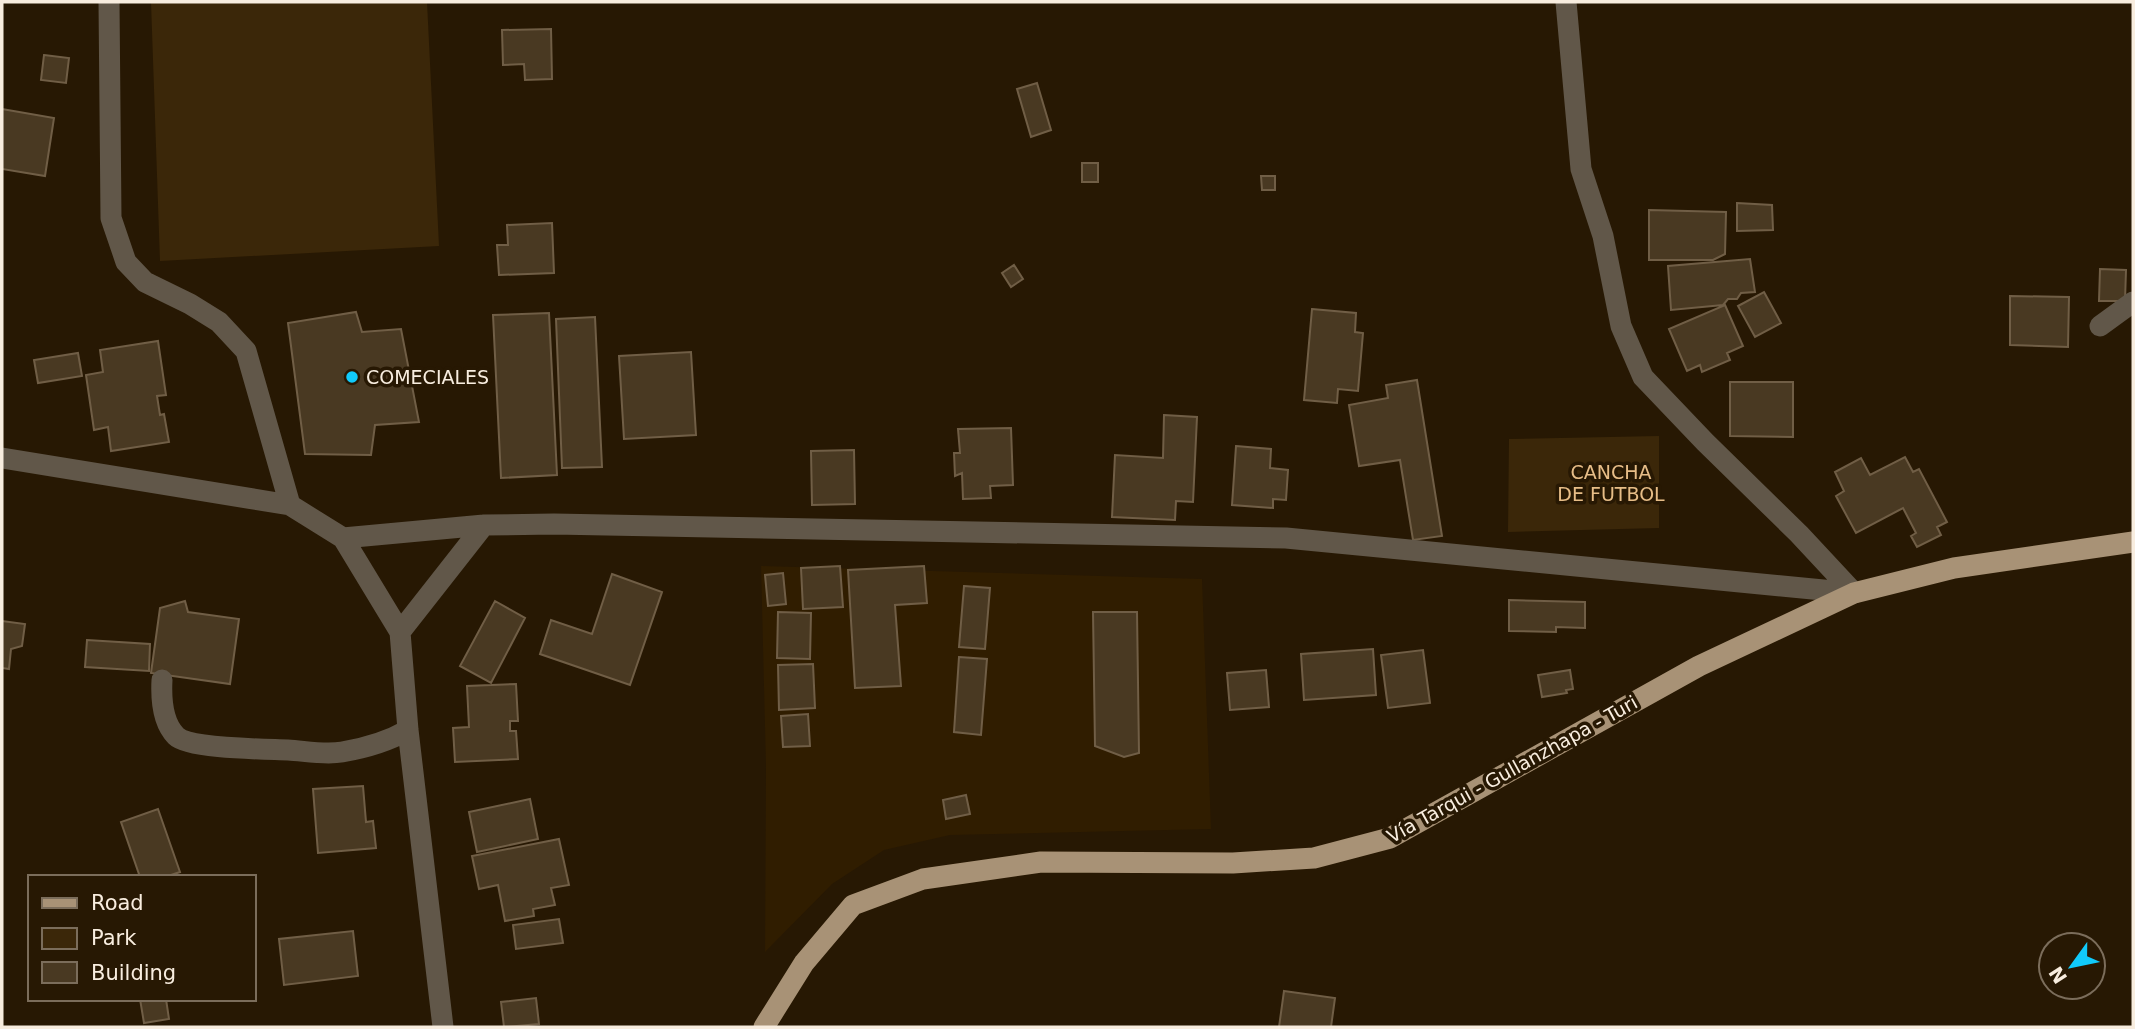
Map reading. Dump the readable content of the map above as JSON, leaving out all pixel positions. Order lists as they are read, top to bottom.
{
  "streets": {
    "main road": ["Vía Tarqui - Gullanzhapa - Turi"]
  },
  "parks": ["CANCHA DE FUTBOL"],
  "places": ["COMECIALES"],
  "legend": ["Road", "Park", "Building"],
  "north": "bottom left"
}
